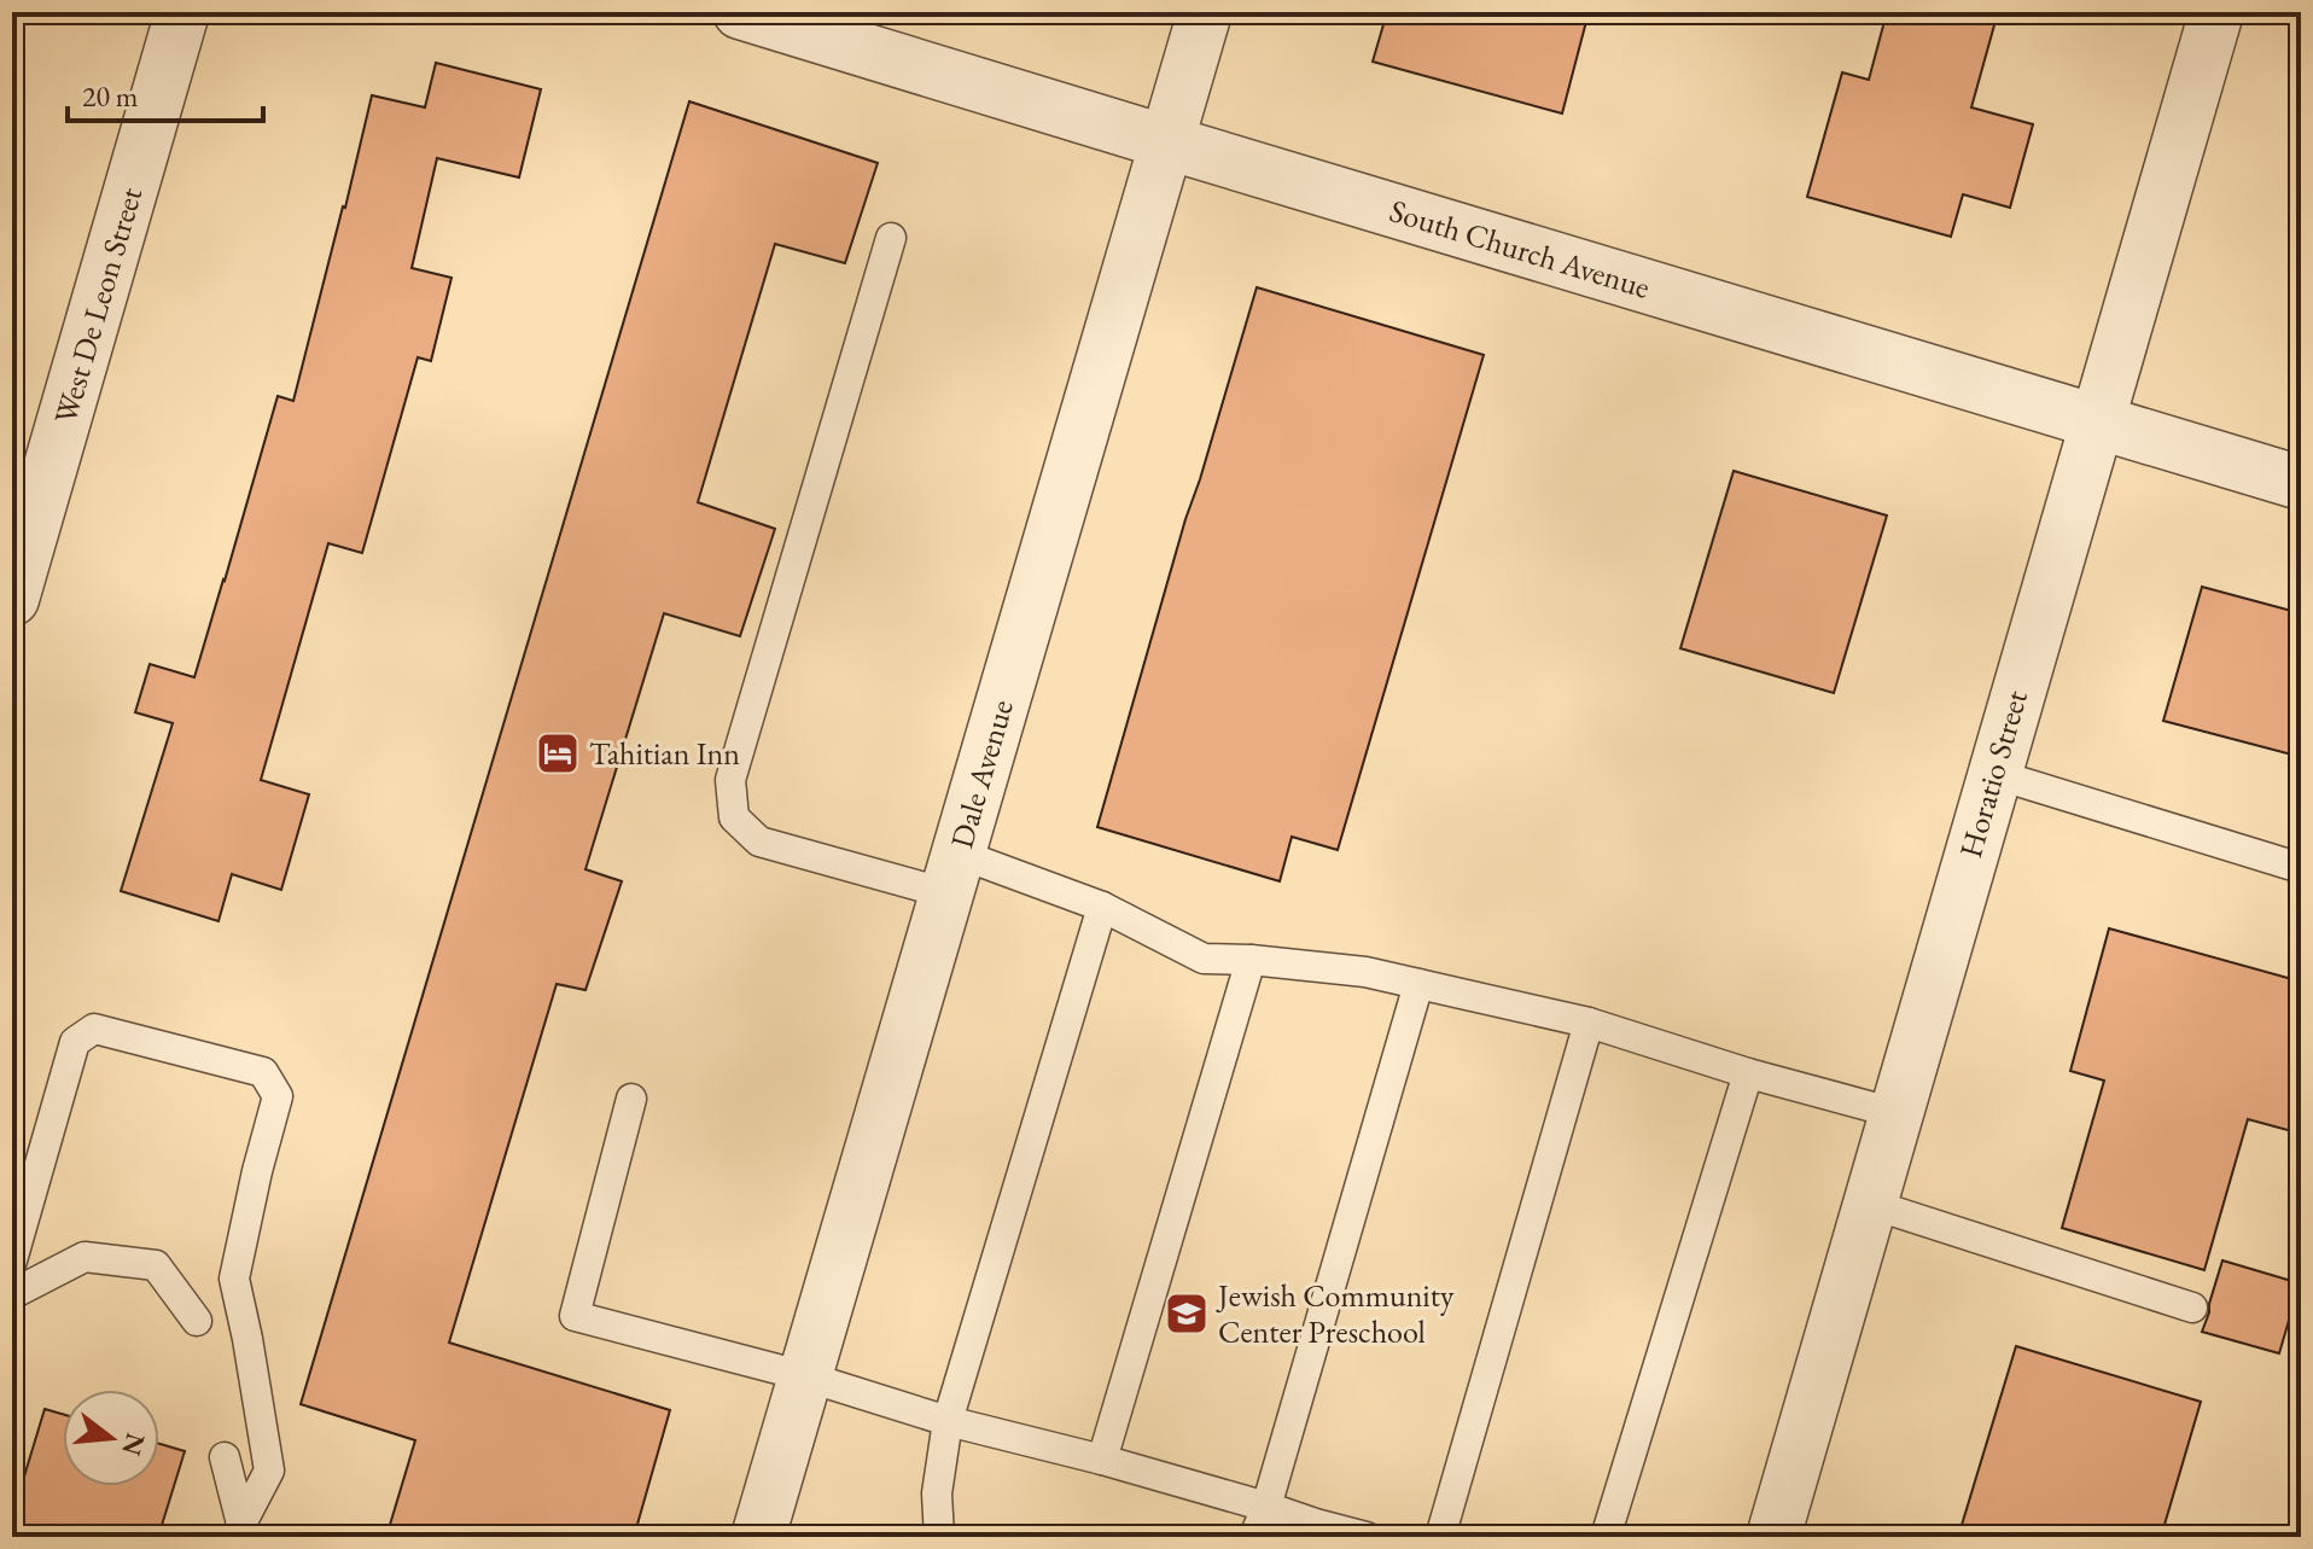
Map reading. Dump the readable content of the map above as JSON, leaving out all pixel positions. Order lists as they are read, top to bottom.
{
  "streets": {
    "street": [
      "South Church Avenue",
      "West De Leon Street",
      "Dale Avenue",
      "Horatio Street"
    ]
  },
  "crossings": [
    ["South Church Avenue", "Dale Avenue"],
    ["South Church Avenue", "Horatio Street"]
  ],
  "places": {
    "hotel": ["Tahitian Inn"],
    "school or university": ["Jewish Community Center Preschool"]
  },
  "scale_bar": "20 m",
  "north": "right"
}
